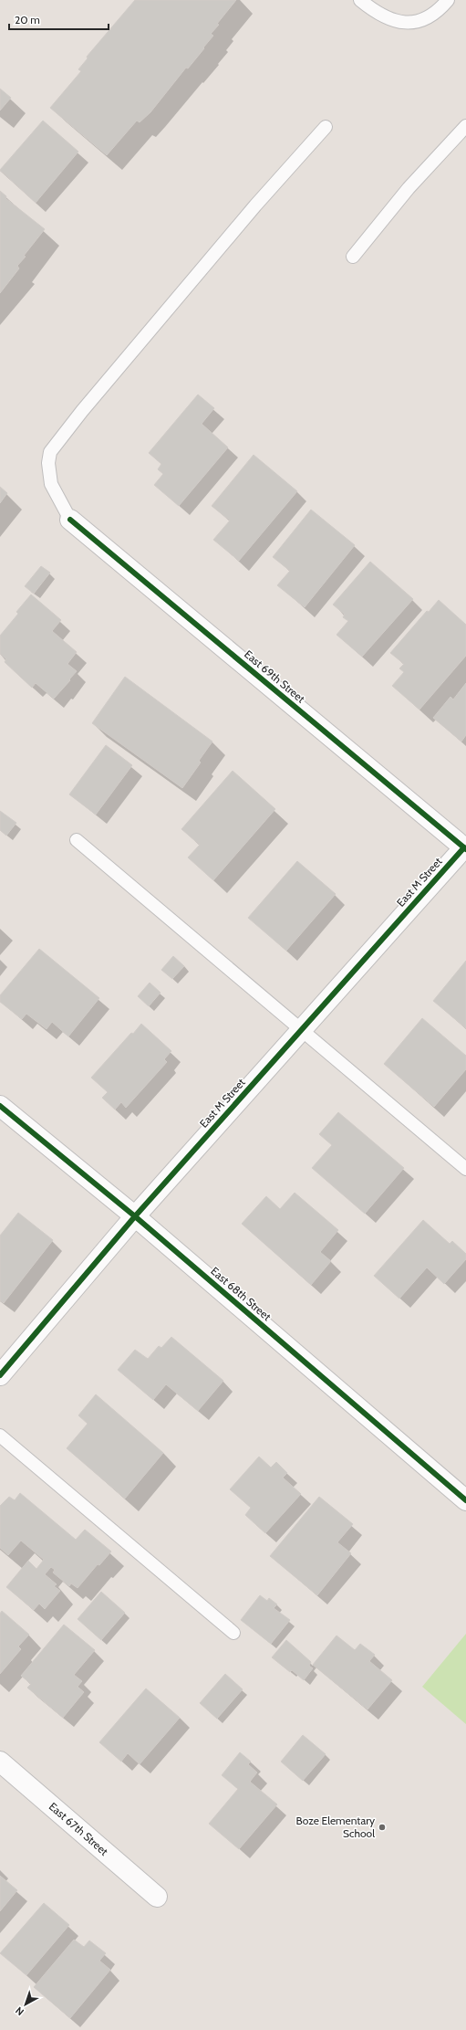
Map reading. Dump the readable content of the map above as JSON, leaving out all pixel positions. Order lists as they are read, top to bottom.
{
  "streets": {
    "street": [
      "East 69th Street",
      "East M Street",
      "East 68th Street",
      "East 67th Street"
    ]
  },
  "crossings": [
    ["East 69th Street", "East M Street"],
    ["East M Street", "East 68th Street"]
  ],
  "places": ["Boze Elementary School"],
  "scale_bar": "20 m",
  "north": "bottom left"
}
